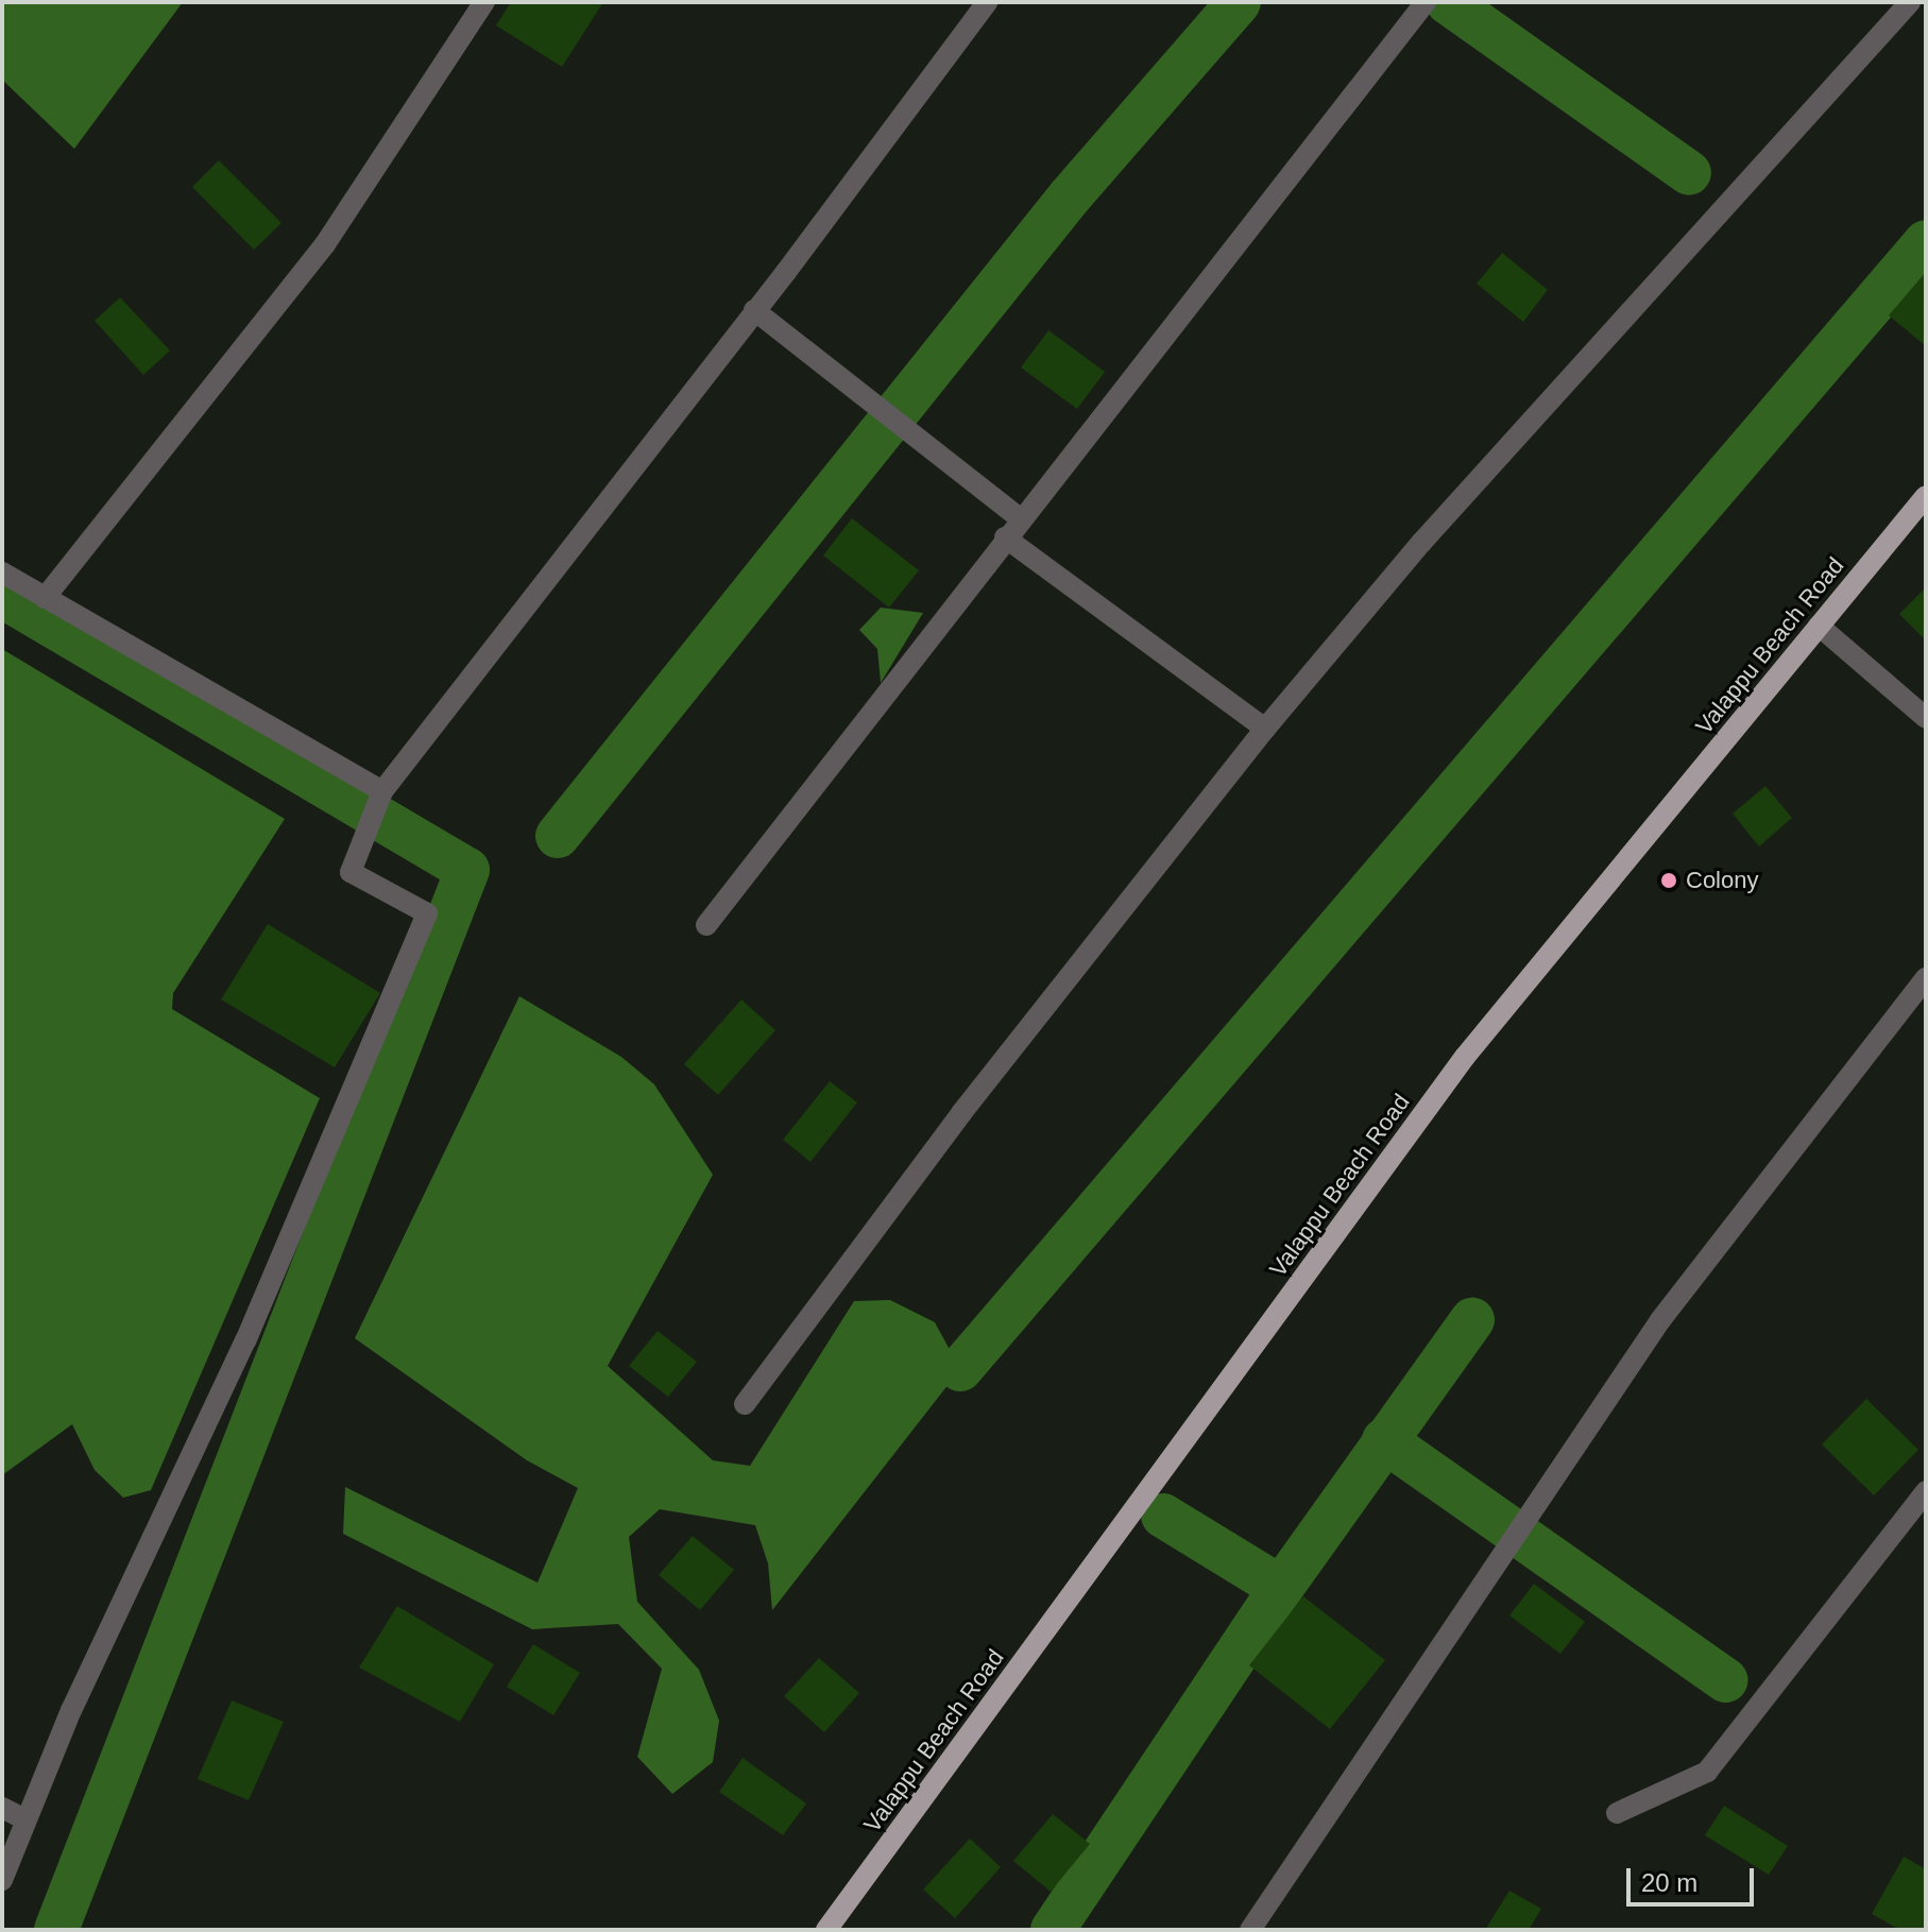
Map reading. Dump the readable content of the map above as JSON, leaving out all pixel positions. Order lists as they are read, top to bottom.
{
  "streets": {
    "main road": ["Valappu Beach Road"]
  },
  "places": ["Colony"],
  "scale_bar": "20 m"
}
